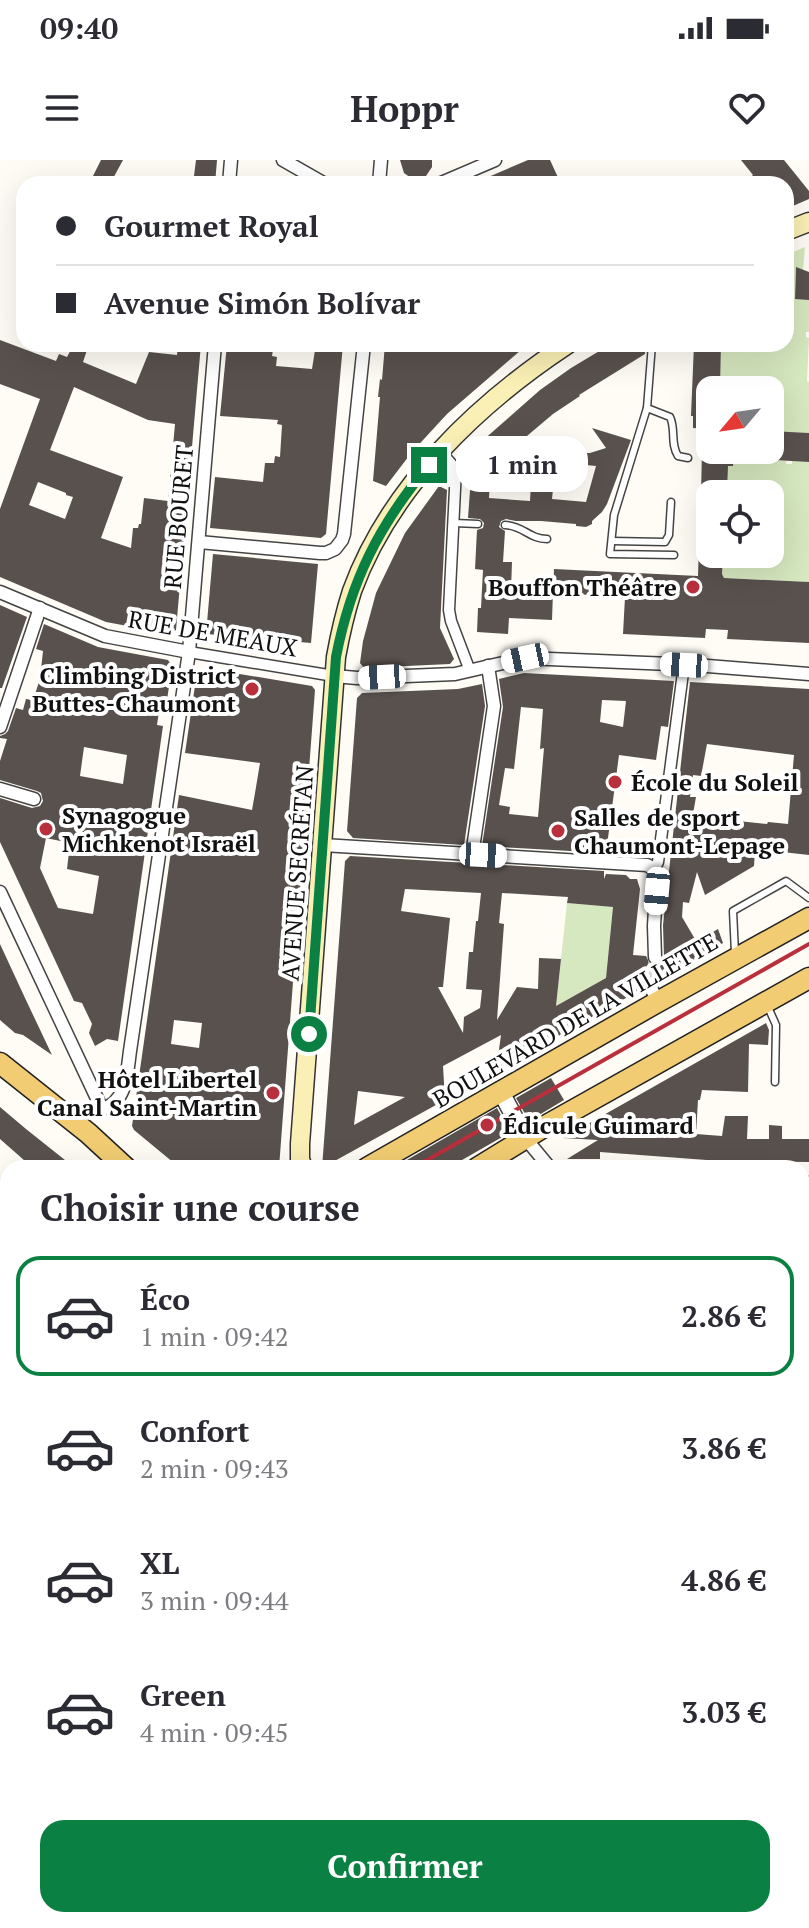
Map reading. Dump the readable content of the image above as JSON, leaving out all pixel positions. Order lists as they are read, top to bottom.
{
  "streets": {
    "main road": ["AVENUE SECRÉTAN", "BOULEVARD DE LA VILLETTE"],
    "street": ["RUE BOURET", "RUE DE MEAUX"]
  },
  "crossings": [
    ["RUE BOURET", "RUE DE MEAUX"],
    ["RUE DE MEAUX", "AVENUE SECRÉTAN"]
  ],
  "places": [
    "Bouffon Théâtre",
    "Climbing District Buttes-Chaumont",
    "École du Soleil",
    "Synagogue Michkenot Israël",
    "Salles de sport Chaumont-Lepage",
    "Hôtel Libertel Canal Saint-Martin",
    "Édicule Guimard"
  ],
  "north": "bottom left",
  "page": {
    "status": "09:40",
    "header": "Hoppr",
    "banner": ["Gourmet Royal", "Avenue Simón Bolívar"],
    "bubble": "1 min",
    "heading": "Choisir une course",
    "list": [
      {
        "name": "Éco",
        "note": "1 min · 09:42",
        "value": "2.86 €"
      },
      {
        "name": "Confort",
        "note": "2 min · 09:43",
        "value": "3.86 €"
      },
      {
        "name": "XL",
        "note": "3 min · 09:44",
        "value": "4.86 €"
      },
      {
        "name": "Green",
        "note": "4 min · 09:45",
        "value": "3.03 €"
      }
    ],
    "buttons": "Confirmer"
  }
}
